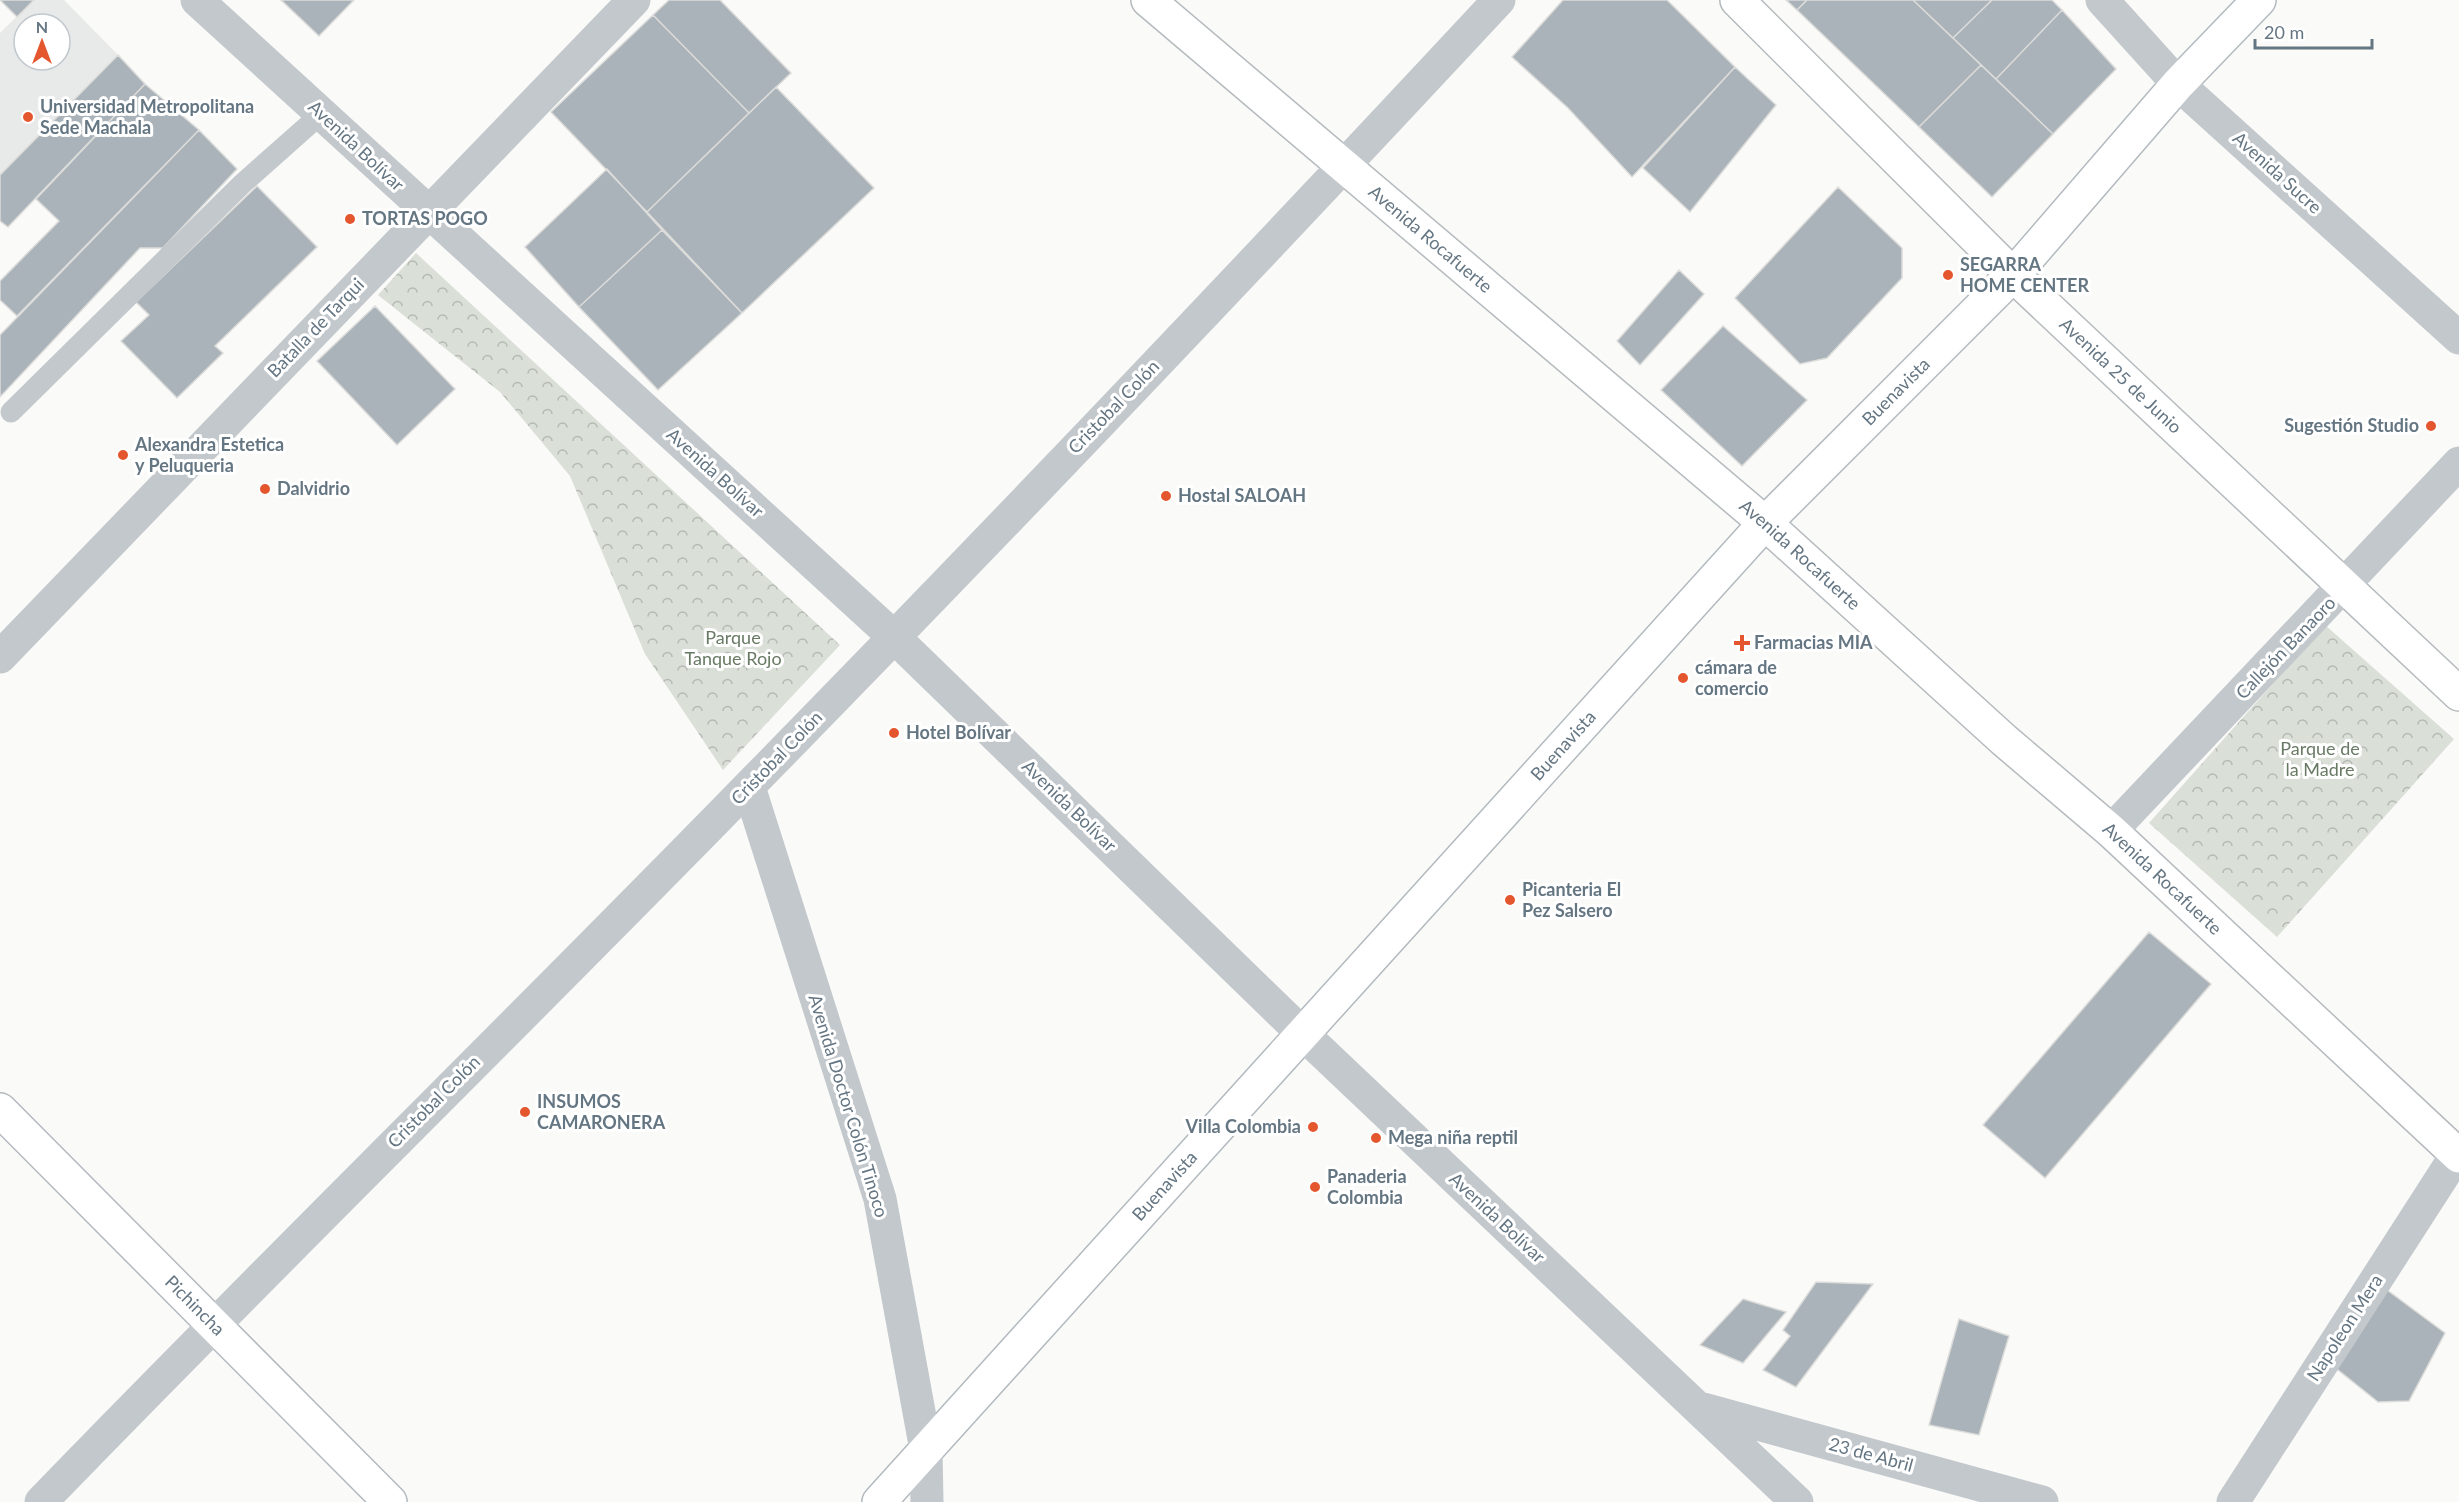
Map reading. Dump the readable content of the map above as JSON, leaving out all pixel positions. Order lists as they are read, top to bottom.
{
  "streets": {
    "main road": [
      "Avenida Rocafuerte",
      "Avenida 25 de Junio",
      "Buenavista",
      "Pichincha"
    ],
    "street": [
      "Avenida Bolívar",
      "Avenida Sucre",
      "Batalla de Tarqui",
      "Cristobal Colón",
      "Callejón Banaoro",
      "Avenida Doctor Colón Tinoco",
      "Napoleon Mera",
      "23 de Abril"
    ]
  },
  "crossings": [
    ["Avenida Bolívar", "Batalla de Tarqui"],
    ["Avenida Bolívar", "Buenavista"],
    ["Avenida Bolívar", "Cristobal Colón"],
    ["Avenida Bolívar", "23 de Abril"],
    ["Avenida Sucre", "Buenavista"],
    ["Avenida Rocafuerte", "Buenavista"],
    ["Avenida Rocafuerte", "Cristobal Colón"],
    ["Avenida Rocafuerte", "Callejón Banaoro"],
    ["Avenida Rocafuerte", "Napoleon Mera"],
    ["Avenida 25 de Junio", "Buenavista"],
    ["Avenida 25 de Junio", "Callejón Banaoro"],
    ["Buenavista", "Avenida Doctor Colón Tinoco"],
    ["Cristobal Colón", "Avenida Doctor Colón Tinoco"],
    ["Cristobal Colón", "Pichincha"]
  ],
  "parks": ["Parque Tanque Rojo", "Parque de la Madre"],
  "places": {
    "other": [
      "Universidad Metropolitana Sede Machala",
      "TORTAS POGO",
      "SEGARRA HOME CENTER",
      "Sugestión Studio",
      "Alexandra Estetica y Peluqueria",
      "Dalvidrio",
      "Hostal SALOAH",
      "cámara de comercio",
      "Hotel Bolívar",
      "Picanteria El Pez Salsero",
      "INSUMOS CAMARONERA",
      "Villa Colombia",
      "Mega niña reptil",
      "Panaderia Colombia"
    ],
    "health": ["Farmacias MIA"]
  },
  "scale_bar": "20 m",
  "north": "top"
}
